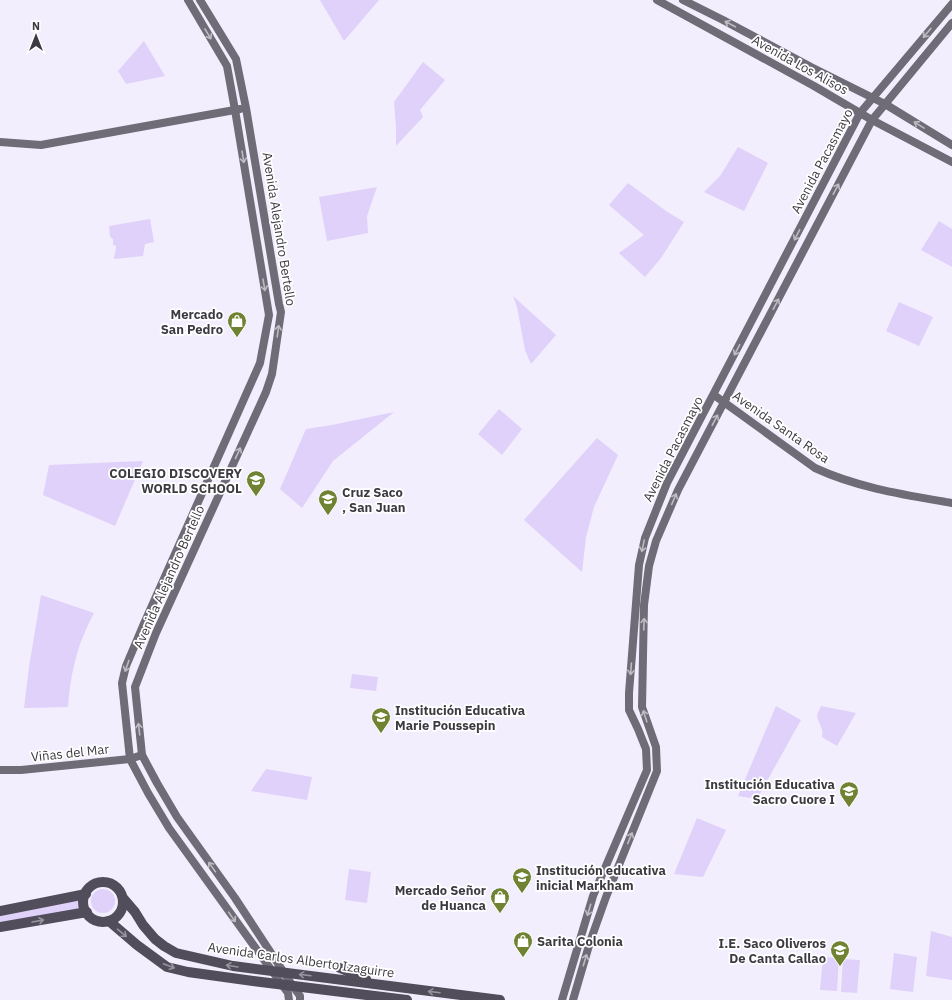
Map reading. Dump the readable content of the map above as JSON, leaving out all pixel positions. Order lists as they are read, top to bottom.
{
  "streets": {
    "main road": [
      "Avenida Los Alisos",
      "Avenida Pacasmayo",
      "Avenida Alejandro Bertello",
      "Avenida Santa Rosa",
      "Viñas del Mar",
      "Avenida Carlos Alberto Izaguirre"
    ]
  },
  "crossings": [
    ["Avenida Los Alisos", "Avenida Pacasmayo"],
    ["Avenida Pacasmayo", "Avenida Santa Rosa"],
    ["Avenida Alejandro Bertello", "Viñas del Mar"],
    ["Avenida Alejandro Bertello", "Avenida Carlos Alberto Izaguirre"]
  ],
  "places": {
    "shop": ["Mercado San Pedro", "Mercado Señor de Huanca", "Sarita Colonia"],
    "school or university": [
      "COLEGIO DISCOVERY WORLD SCHOOL",
      "Cruz Saco , San Juan",
      "Institución Educativa Marie Poussepin",
      "Institución Educativa Sacro Cuore I",
      "Institución educativa inicial Markham",
      "I.E. Saco Oliveros De Canta Callao"
    ]
  },
  "north": "top"
}
